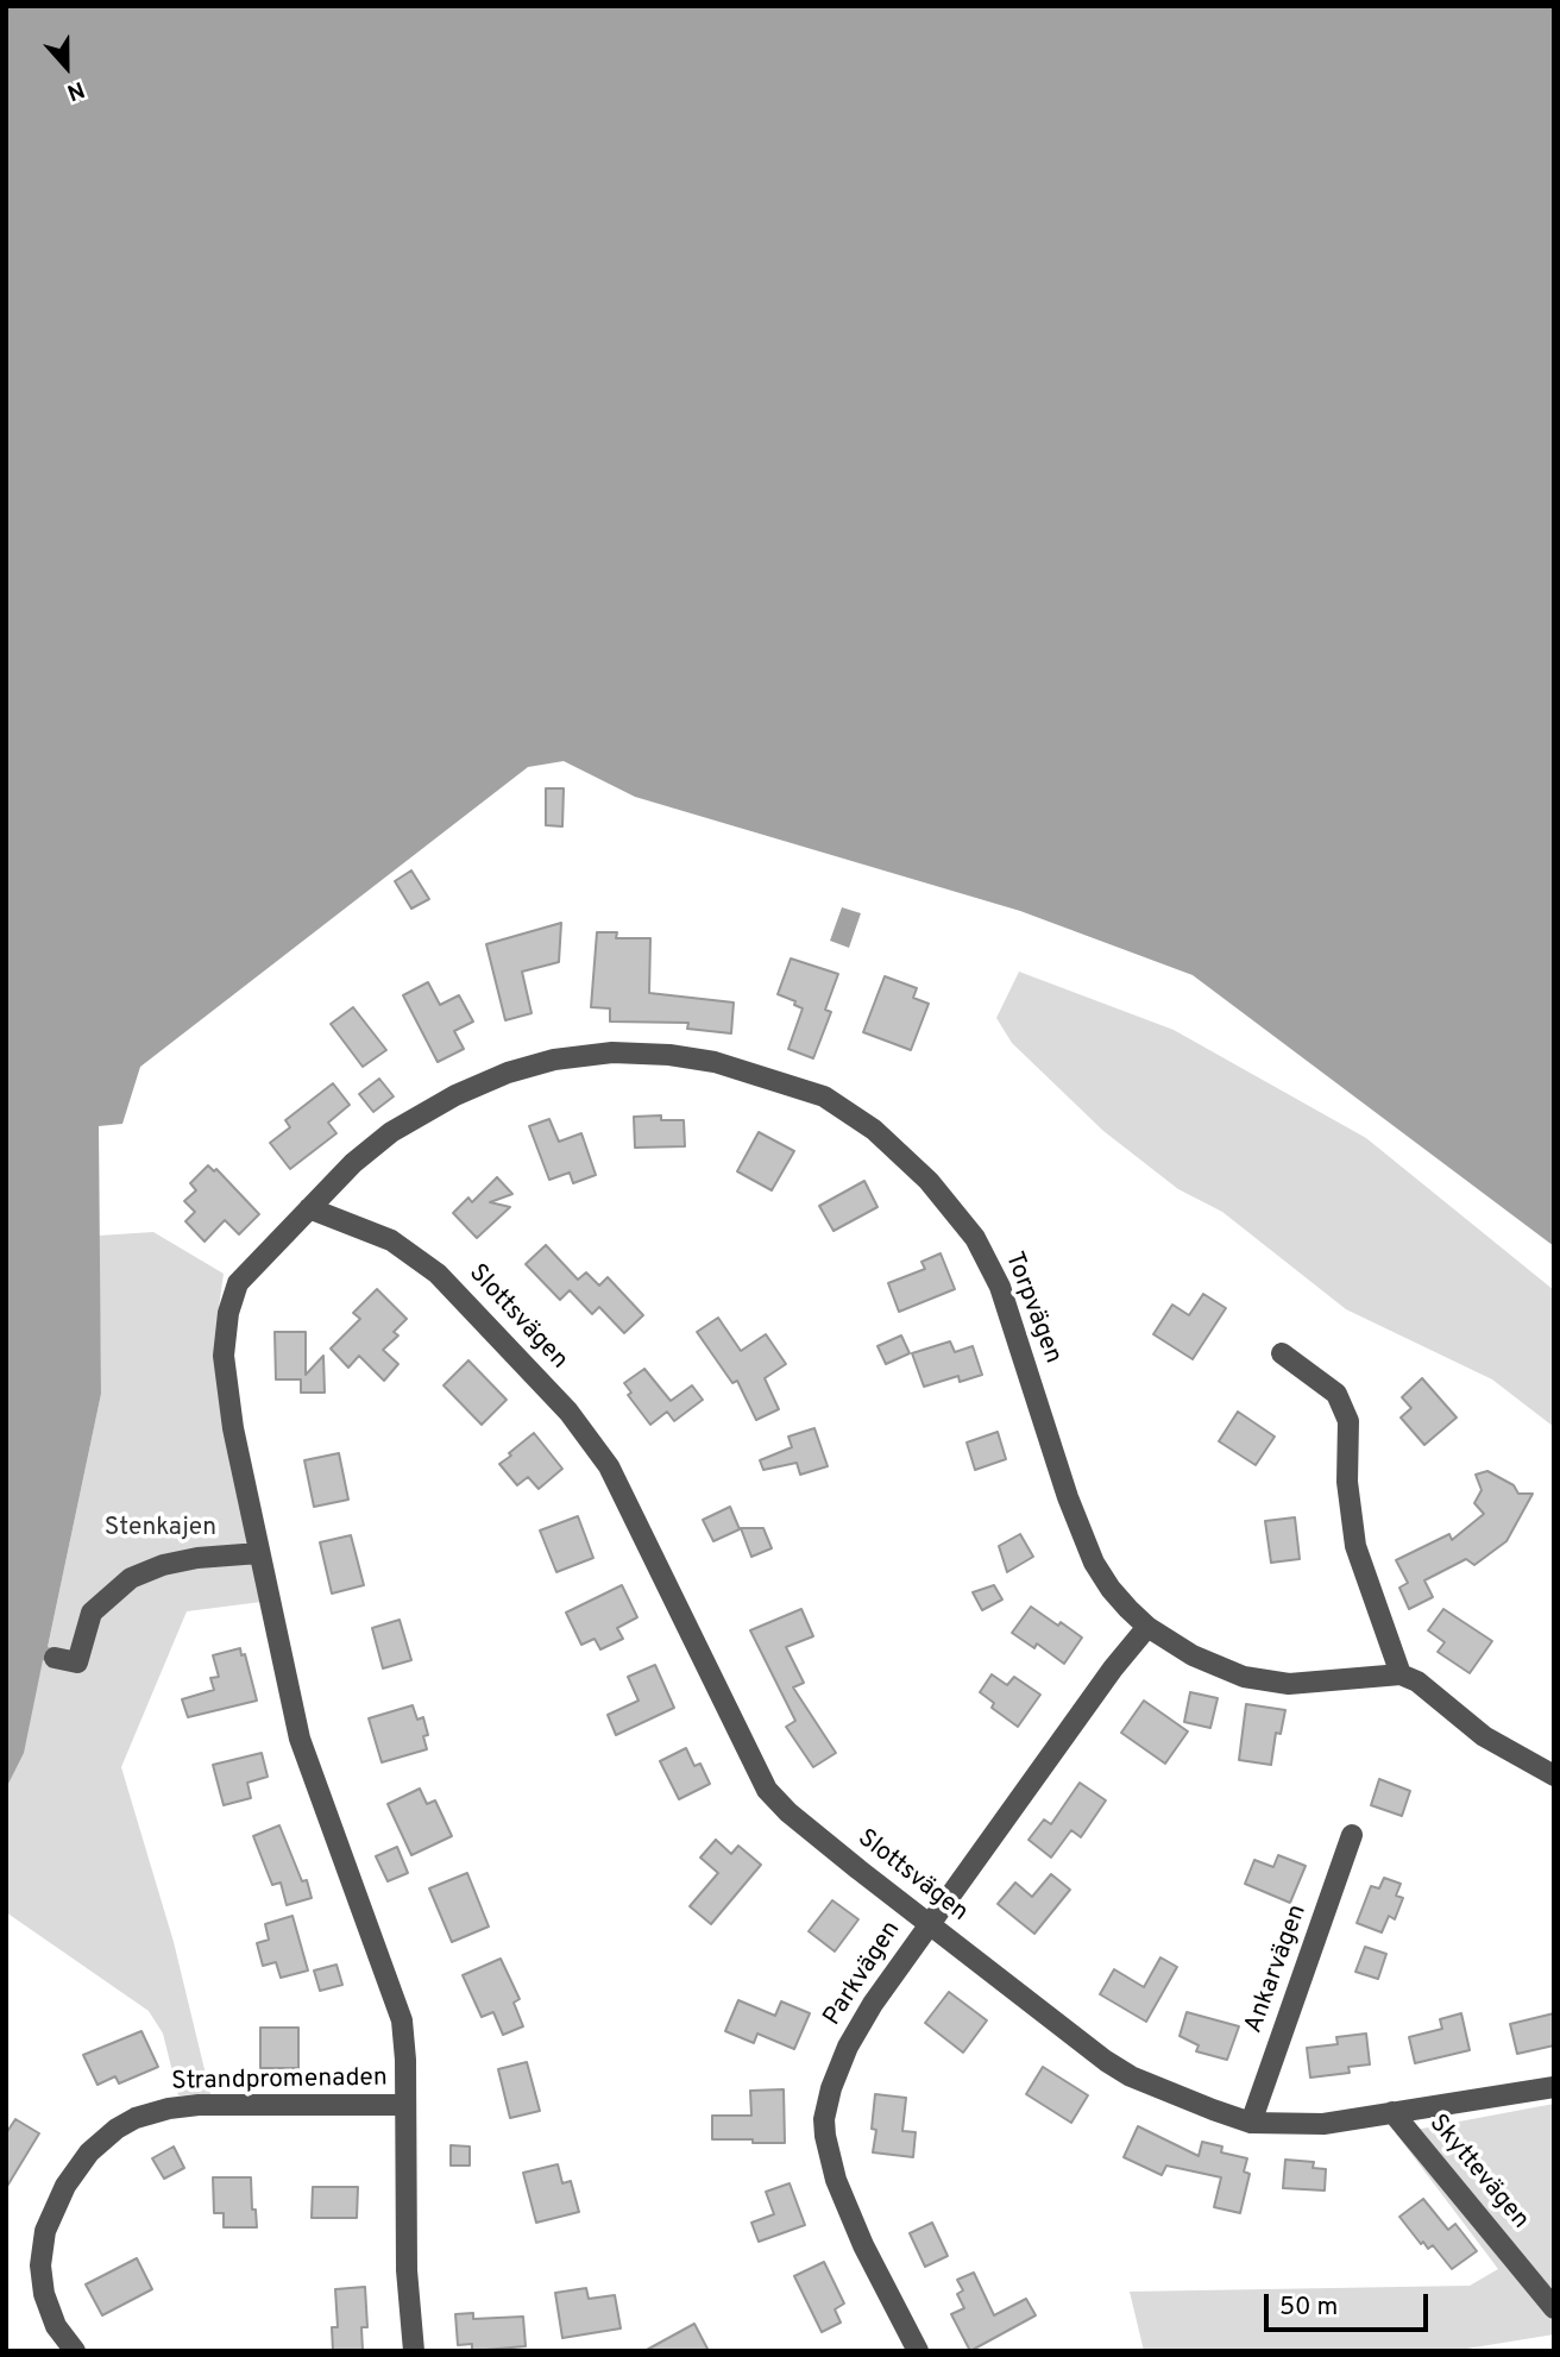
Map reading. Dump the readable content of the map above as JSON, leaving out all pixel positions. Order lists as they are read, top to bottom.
{
  "streets": {
    "street": [
      "Torpvägen",
      "Slottsvägen",
      "Ankarvägen",
      "Parkvägen",
      "Strandpromenaden",
      "Skyttevägen"
    ]
  },
  "crossings": [
    ["Torpvägen", "Slottsvägen"],
    ["Torpvägen", "Parkvägen"],
    ["Slottsvägen", "Ankarvägen"],
    ["Slottsvägen", "Parkvägen"],
    ["Slottsvägen", "Skyttevägen"]
  ],
  "parks": ["Stenkajen"],
  "scale_bar": "50 m",
  "north": "bottom"
}
